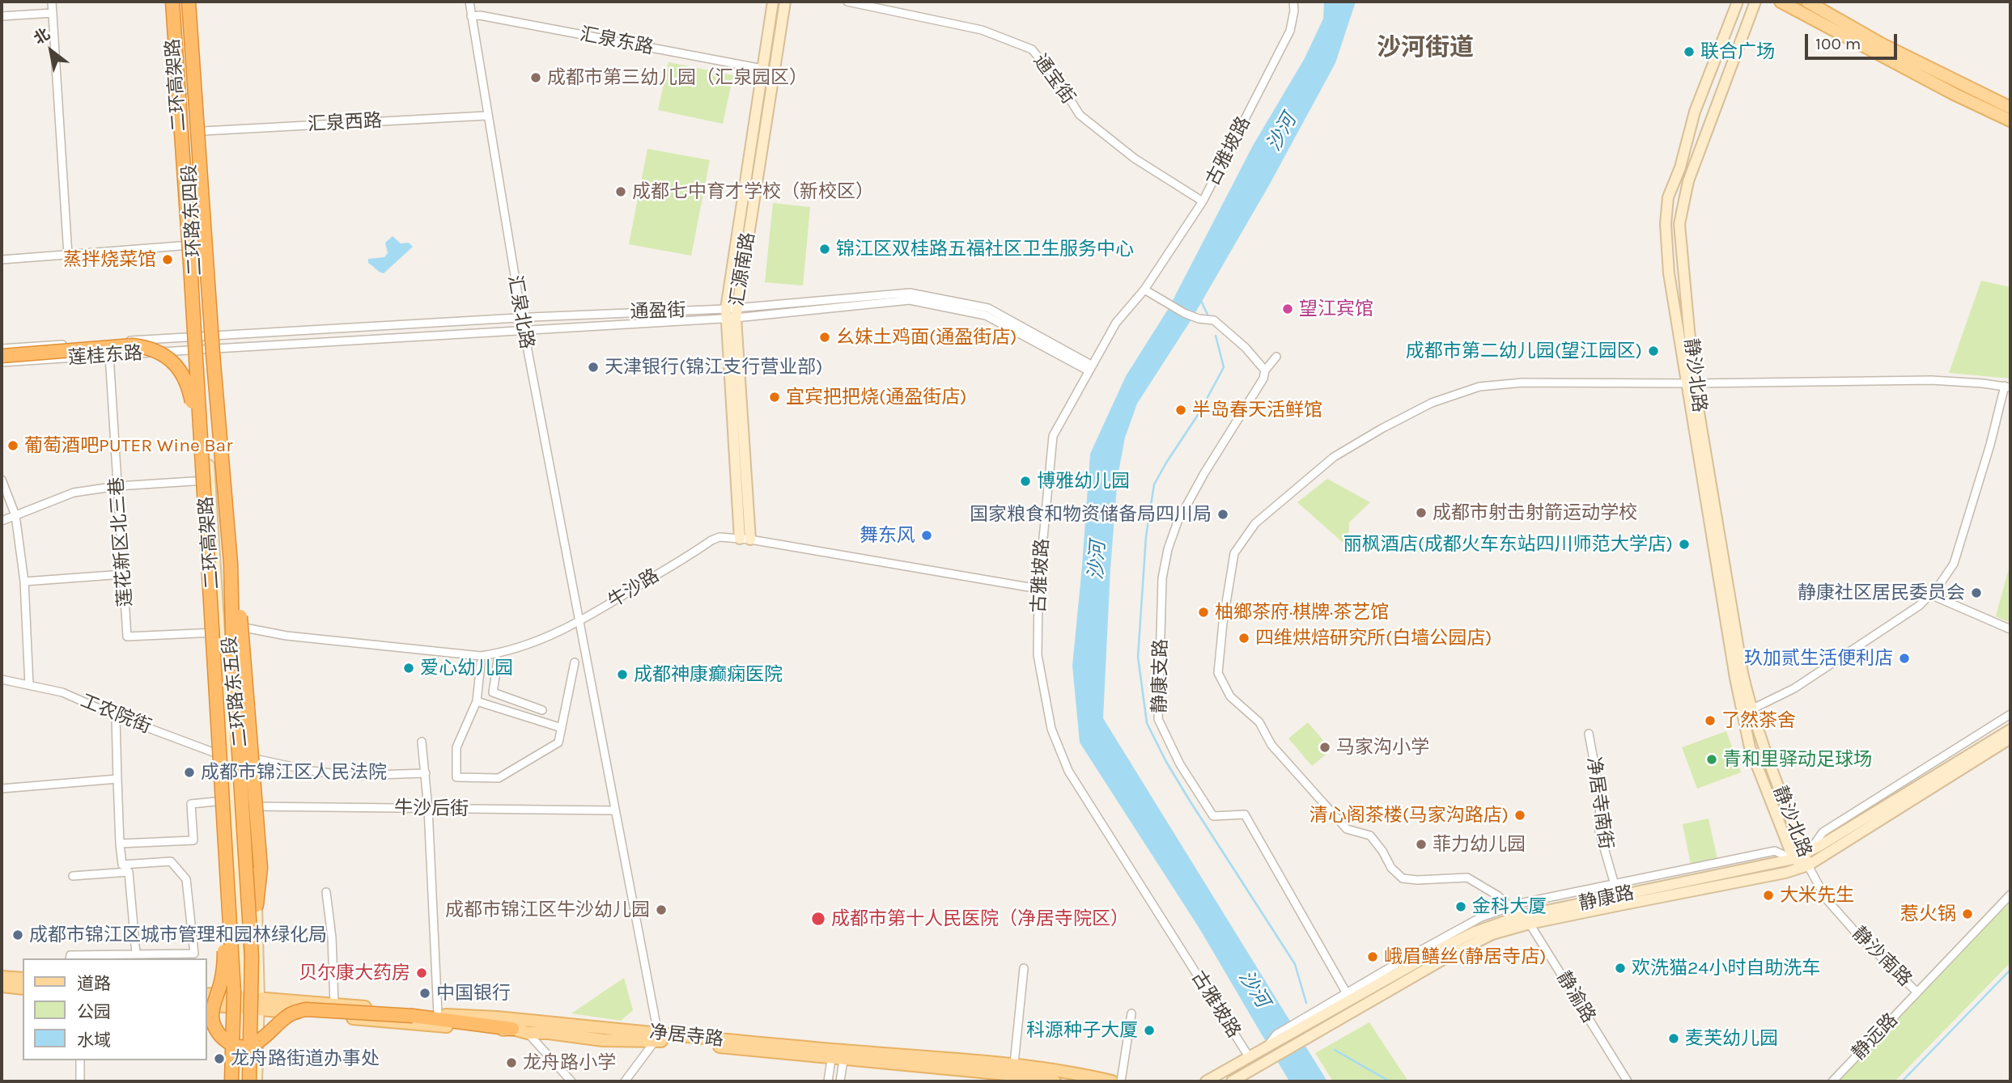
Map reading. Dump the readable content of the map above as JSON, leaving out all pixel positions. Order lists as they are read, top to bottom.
{
  "streets": {
    "highway": ["二环高架路"],
    "main road": [
      "二环路东四段",
      "汇源南路",
      "静沙北路",
      "二环路东五段",
      "静康路",
      "净居寺路"
    ],
    "street": [
      "汇泉东路",
      "通宝街",
      "汇泉西路",
      "古雅坡路",
      "通盈街",
      "汇泉北路",
      "莲桂东路",
      "莲花新区北三巷",
      "牛沙路",
      "静康支路",
      "工农院街",
      "净居寺南街",
      "牛沙后街",
      "静沙南路",
      "静渝路",
      "静远路"
    ]
  },
  "crossings": [
    ["汇泉东路", "汇源南路"],
    ["汇泉东路", "汇泉北路"],
    ["通宝街", "古雅坡路"],
    ["二环高架路", "汇泉西路"],
    ["二环高架路", "二环路东四段"],
    ["汇泉西路", "二环路东四段"],
    ["汇泉西路", "汇泉北路"],
    ["古雅坡路", "通盈街"],
    ["古雅坡路", "牛沙路"],
    ["古雅坡路", "静康路"],
    ["二环路东四段", "通盈街"],
    ["二环路东四段", "莲桂东路"],
    ["二环路东四段", "二环路东五段"],
    ["汇源南路", "通盈街"],
    ["汇源南路", "牛沙路"],
    ["通盈街", "汇泉北路"],
    ["通盈街", "莲桂东路"],
    ["通盈街", "二环路东五段"],
    ["汇泉北路", "牛沙路"],
    ["汇泉北路", "牛沙后街"],
    ["汇泉北路", "净居寺路"],
    ["莲桂东路", "莲花新区北三巷"],
    ["莲桂东路", "二环路东五段"],
    ["静沙北路", "静康路"],
    ["静沙北路", "静沙南路"],
    ["静沙北路", "静渝路"],
    ["莲花新区北三巷", "二环路东五段"],
    ["牛沙路", "二环路东五段"],
    ["静康支路", "静康路"],
    ["二环路东五段", "工农院街"],
    ["二环路东五段", "牛沙后街"],
    ["二环路东五段", "净居寺路"],
    ["净居寺南街", "静康路"],
    ["静康路", "静沙南路"],
    ["静康路", "静渝路"],
    ["静沙南路", "静远路"]
  ],
  "districts": ["沙河街道"],
  "water": ["沙河"],
  "places": [
    "联合广场",
    "成都市第三幼儿园（汇泉园区）",
    "成都七中育才学校（新校区）",
    "锦江区双桂路五福社区卫生服务中心",
    "蒸拌烧菜馆",
    "望江宾馆",
    "幺妹土鸡面(通盈街店)",
    "成都市第二幼儿园(望江园区)",
    "天津银行(锦江支行营业部)",
    "宜宾把把烧(通盈街店)",
    "半岛春天活鲜馆",
    "葡萄酒吧PUTER Wine Bar",
    "博雅幼儿园",
    "成都市射击射箭运动学校",
    "国家粮食和物资储备局四川局",
    "舞东风",
    "丽枫酒店(成都火车东站四川师范大学店)",
    "静康社区居民委员会",
    "柚鄉茶府·棋牌·茶艺馆",
    "四维烘焙研究所(白墙公园店)",
    "玖加贰生活便利店",
    "爱心幼儿园",
    "成都神康癫痫医院",
    "了然茶舍",
    "马家沟小学",
    "青和里驿动足球场",
    "成都市锦江区人民法院",
    "清心阁茶楼(马家沟路店)",
    "菲力幼儿园",
    "大米先生",
    "金科大厦",
    "成都市锦江区牛沙幼儿园",
    "惹火锅",
    "成都市第十人民医院（净居寺院区）",
    "成都市锦江区城市管理和园林绿化局",
    "峨眉鳝丝(静居寺店)",
    "欢洗猫24小时自助洗车",
    "贝尔康大药房",
    "中国银行",
    "科源种子大厦",
    "麦芙幼儿园",
    "龙舟路街道办事处",
    "龙舟路小学"
  ],
  "legend": ["道路", "公园", "水域"],
  "scale_bar": "100 m",
  "north": "top left"
}
